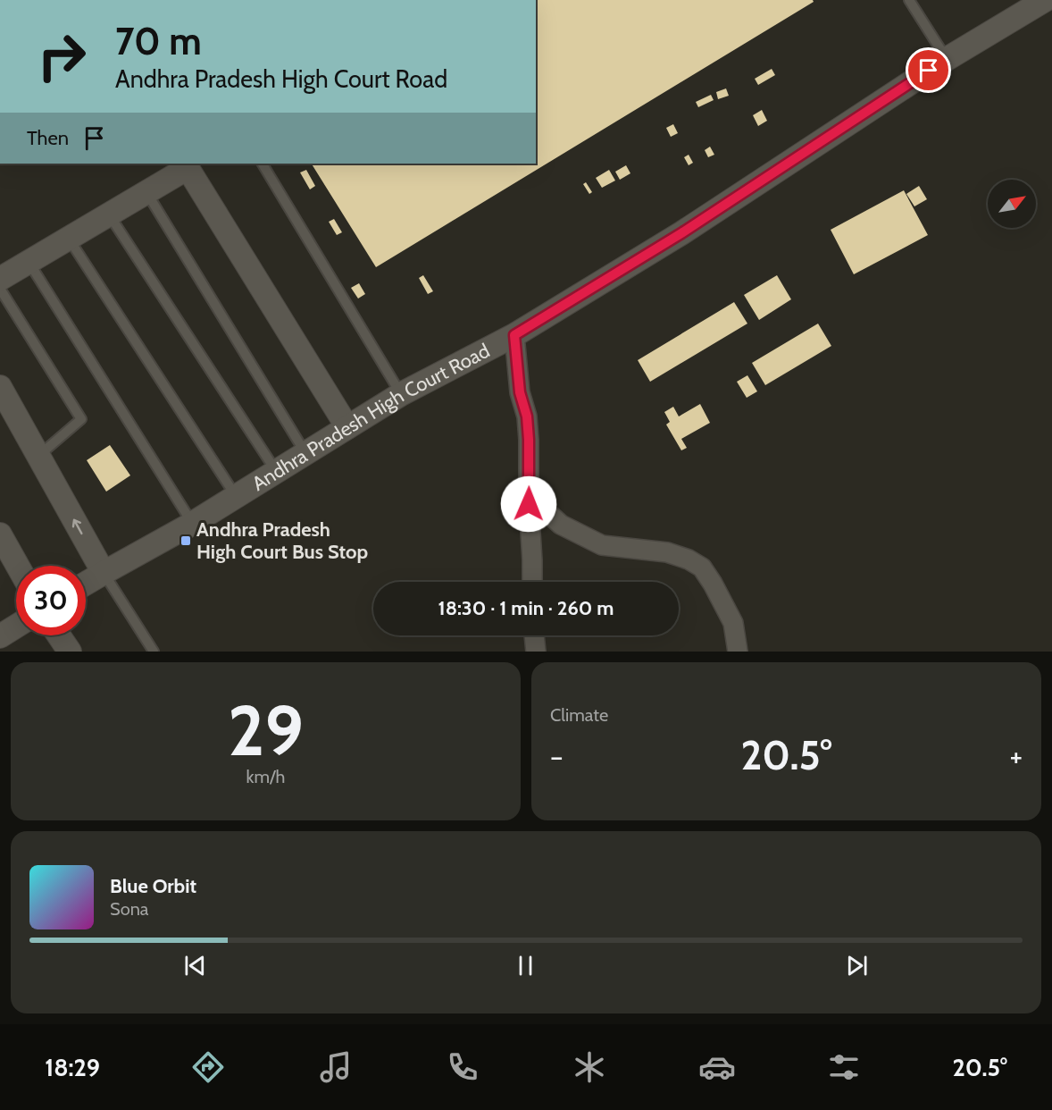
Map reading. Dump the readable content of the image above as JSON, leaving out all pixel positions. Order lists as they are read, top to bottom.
{
  "streets": {
    "street": ["Andhra Pradesh High Court Road"]
  },
  "places": {
    "transit": ["Andhra Pradesh High Court Bus Stop"]
  },
  "north": "top right",
  "page": {
    "turn": ["70 m", "Andhra Pradesh High Court Road"],
    "then": "Then",
    "limit": "30",
    "trip": "18:30 · 1 min · 260 m",
    "tile": [
      ["29", "km/h"],
      "Climate"
    ],
    "heat": ["−", "20.5°", "+"],
    "song": ["Blue Orbit", "Sona"],
    "tabs": ["18:29", "20.5°"]
  }
}
